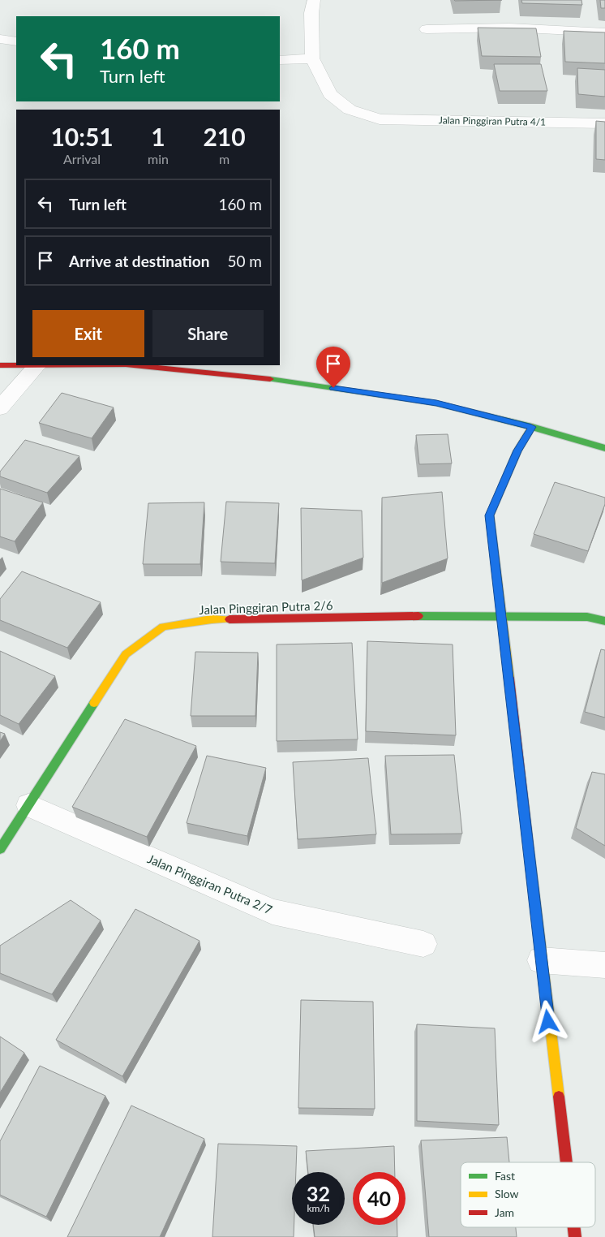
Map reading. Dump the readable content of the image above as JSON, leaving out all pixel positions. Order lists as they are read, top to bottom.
{
  "streets": {
    "street": ["Jalan Pinggiran Putra 4/1", "Jalan Pinggiran Putra 2/6", "Jalan Pinggiran Putra 2/7"]
  },
  "crossings": [
    ["Jalan Pinggiran Putra 2/6", "Jalan Pinggiran Putra 2/7"]
  ],
  "legend": ["Fast", "Slow", "Jam"],
  "page": {
    "turn": ["160 m", "Turn left"],
    "eta": [
      "10:51",
      "Arrival",
      "1",
      "min",
      "210",
      "m"
    ],
    "list": [
      {
        "name": "Turn left",
        "value": "160 m"
      },
      {
        "name": "Arrive at destination",
        "value": "50 m"
      }
    ],
    "buttons": ["Exit", "Share"],
    "speed": "32 km/h",
    "limit": "40"
  }
}
